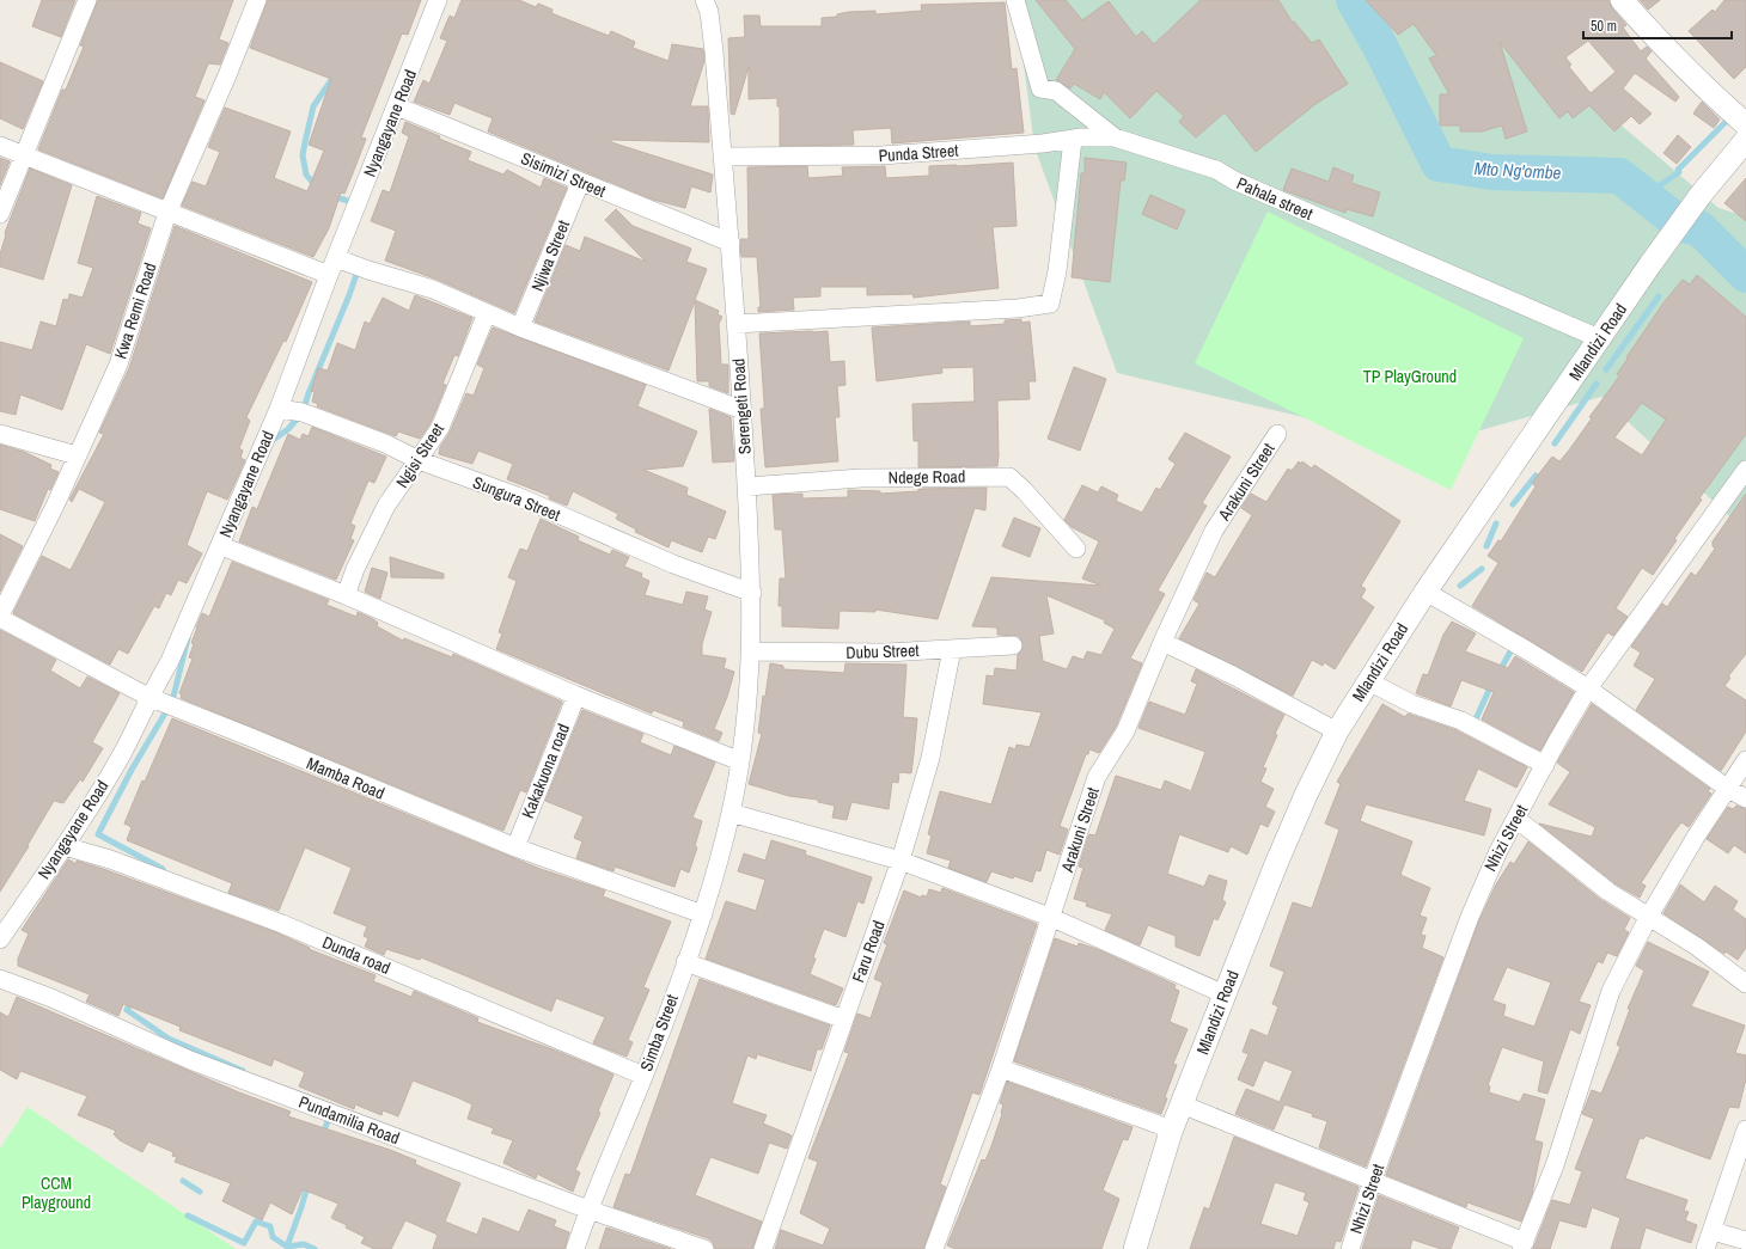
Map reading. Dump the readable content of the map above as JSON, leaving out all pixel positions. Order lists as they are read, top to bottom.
{
  "streets": {
    "street": [
      "Nyangayane Road",
      "Punda Street",
      "Sisimizi Street",
      "Pahala street",
      "Njiwa Street",
      "Kwa Remi Road",
      "Mlandizi Road",
      "Serengeti Road",
      "Ngisi Street",
      "Ndege Road",
      "Arakuni Street",
      "Sungura Street",
      "Dubu Street",
      "Kakakuona road",
      "Mamba Road",
      "Nhizi Street",
      "Faru Road",
      "Dunda road",
      "Simba Street",
      "Pundamilia Road"
    ]
  },
  "crossings": [
    ["Nyangayane Road", "Sisimizi Street"],
    ["Nyangayane Road", "Sungura Street"],
    ["Nyangayane Road", "Mamba Road"],
    ["Nyangayane Road", "Dunda road"],
    ["Punda Street", "Pahala street"],
    ["Punda Street", "Serengeti Road"],
    ["Sisimizi Street", "Njiwa Street"],
    ["Sisimizi Street", "Serengeti Road"],
    ["Pahala street", "Mlandizi Road"],
    ["Kwa Remi Road", "Mamba Road"],
    ["Serengeti Road", "Ndege Road"],
    ["Serengeti Road", "Sungura Street"],
    ["Serengeti Road", "Dubu Street"],
    ["Serengeti Road", "Simba Street"],
    ["Ngisi Street", "Sungura Street"],
    ["Dubu Street", "Faru Road"],
    ["Kakakuona road", "Mamba Road"],
    ["Mamba Road", "Simba Street"],
    ["Dunda road", "Simba Street"],
    ["Simba Street", "Pundamilia Road"]
  ],
  "water": ["Mto Ng'ombe"],
  "parks": ["TP PlayGround", "CCM Playground"],
  "scale_bar": "50 m"
}
